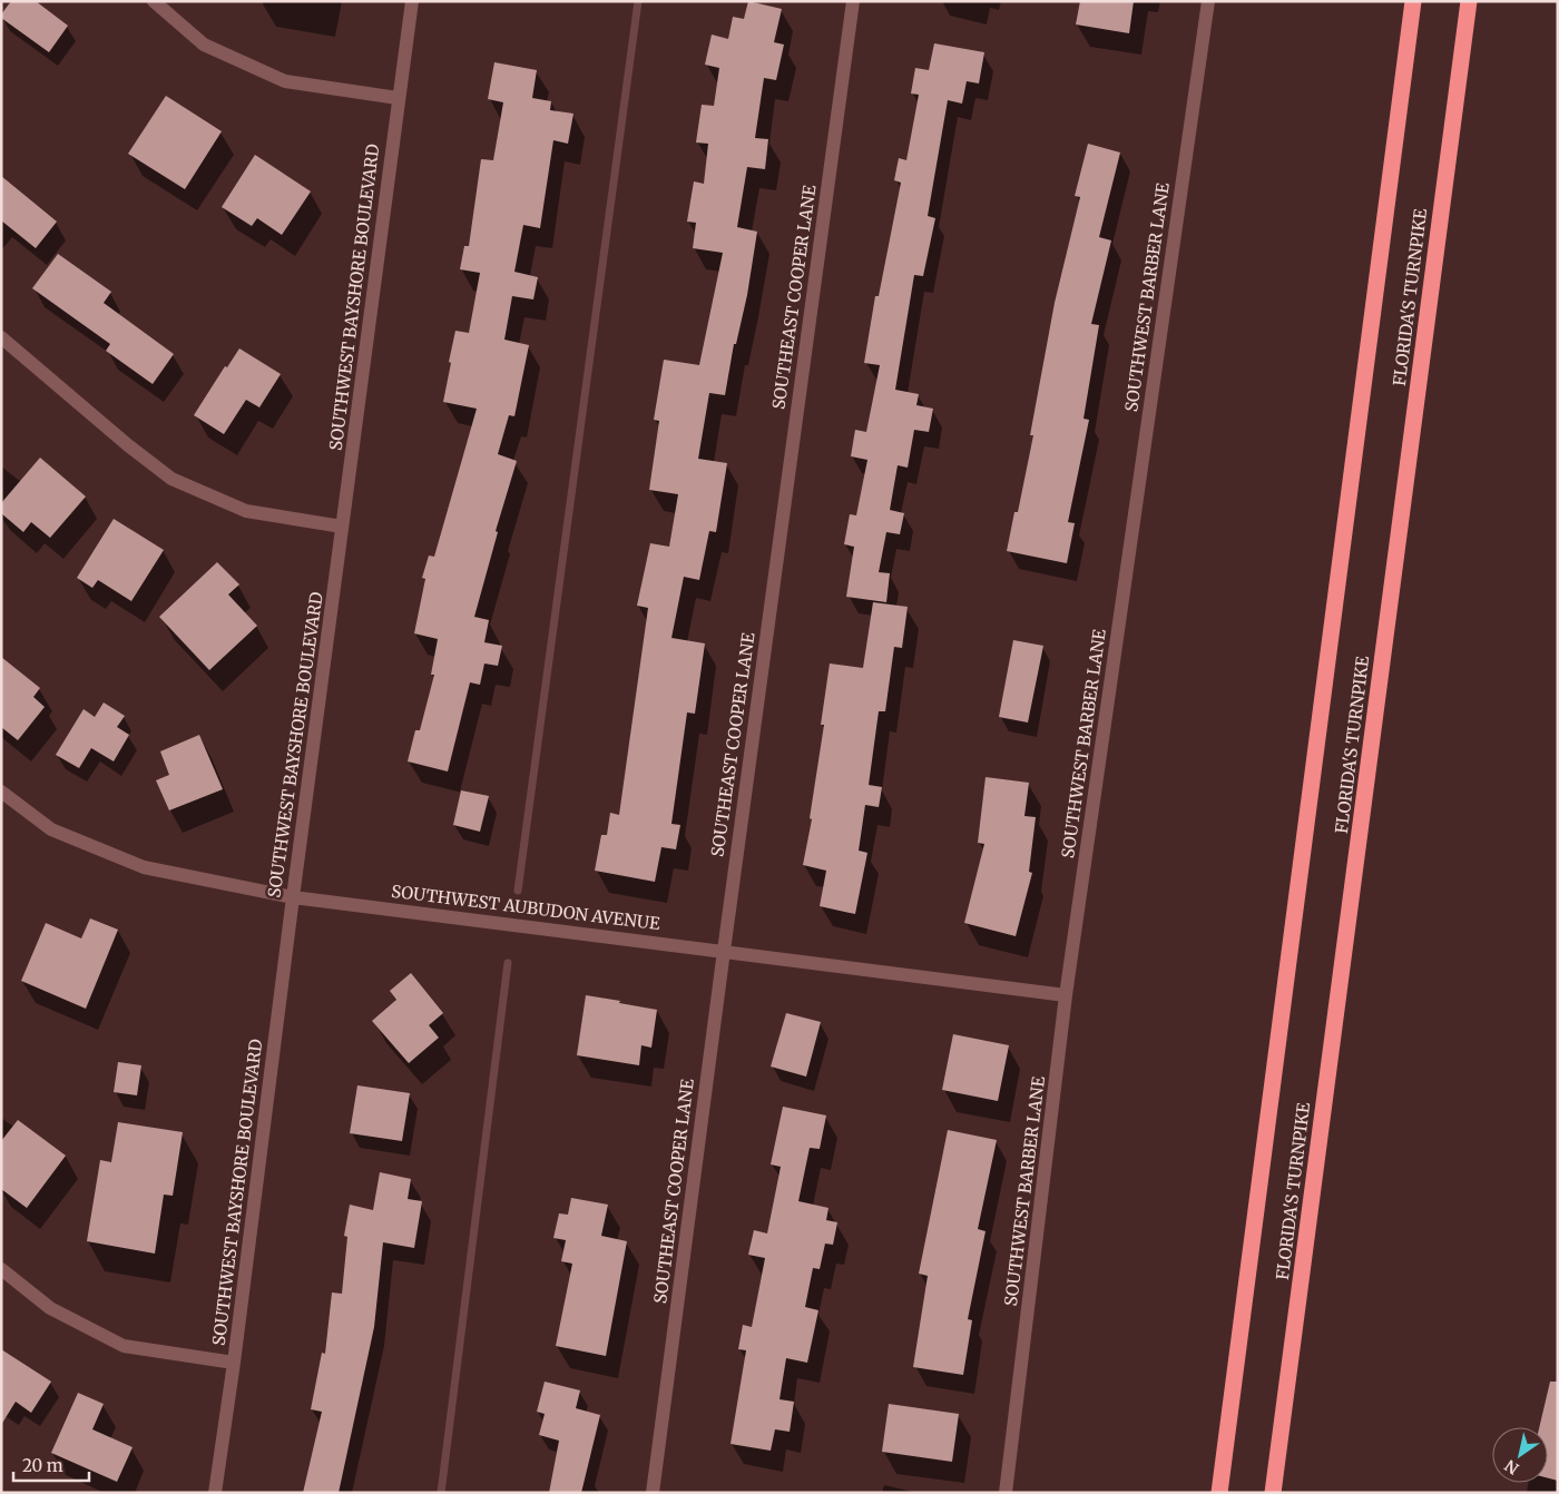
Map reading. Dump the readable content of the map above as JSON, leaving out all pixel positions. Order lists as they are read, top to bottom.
{
  "streets": {
    "highway": ["FLORIDA'S TURNPIKE"],
    "street": [
      "SOUTHWEST BAYSHORE BOULEVARD",
      "SOUTHEAST COOPER LANE",
      "SOUTHWEST BARBER LANE",
      "SOUTHWEST AUBUDON AVENUE"
    ]
  },
  "crossings": [
    ["SOUTHWEST BAYSHORE BOULEVARD", "SOUTHWEST AUBUDON AVENUE"],
    ["SOUTHEAST COOPER LANE", "SOUTHWEST AUBUDON AVENUE"],
    ["SOUTHWEST BARBER LANE", "SOUTHWEST AUBUDON AVENUE"]
  ],
  "scale_bar": "20 m",
  "north": "bottom left"
}
